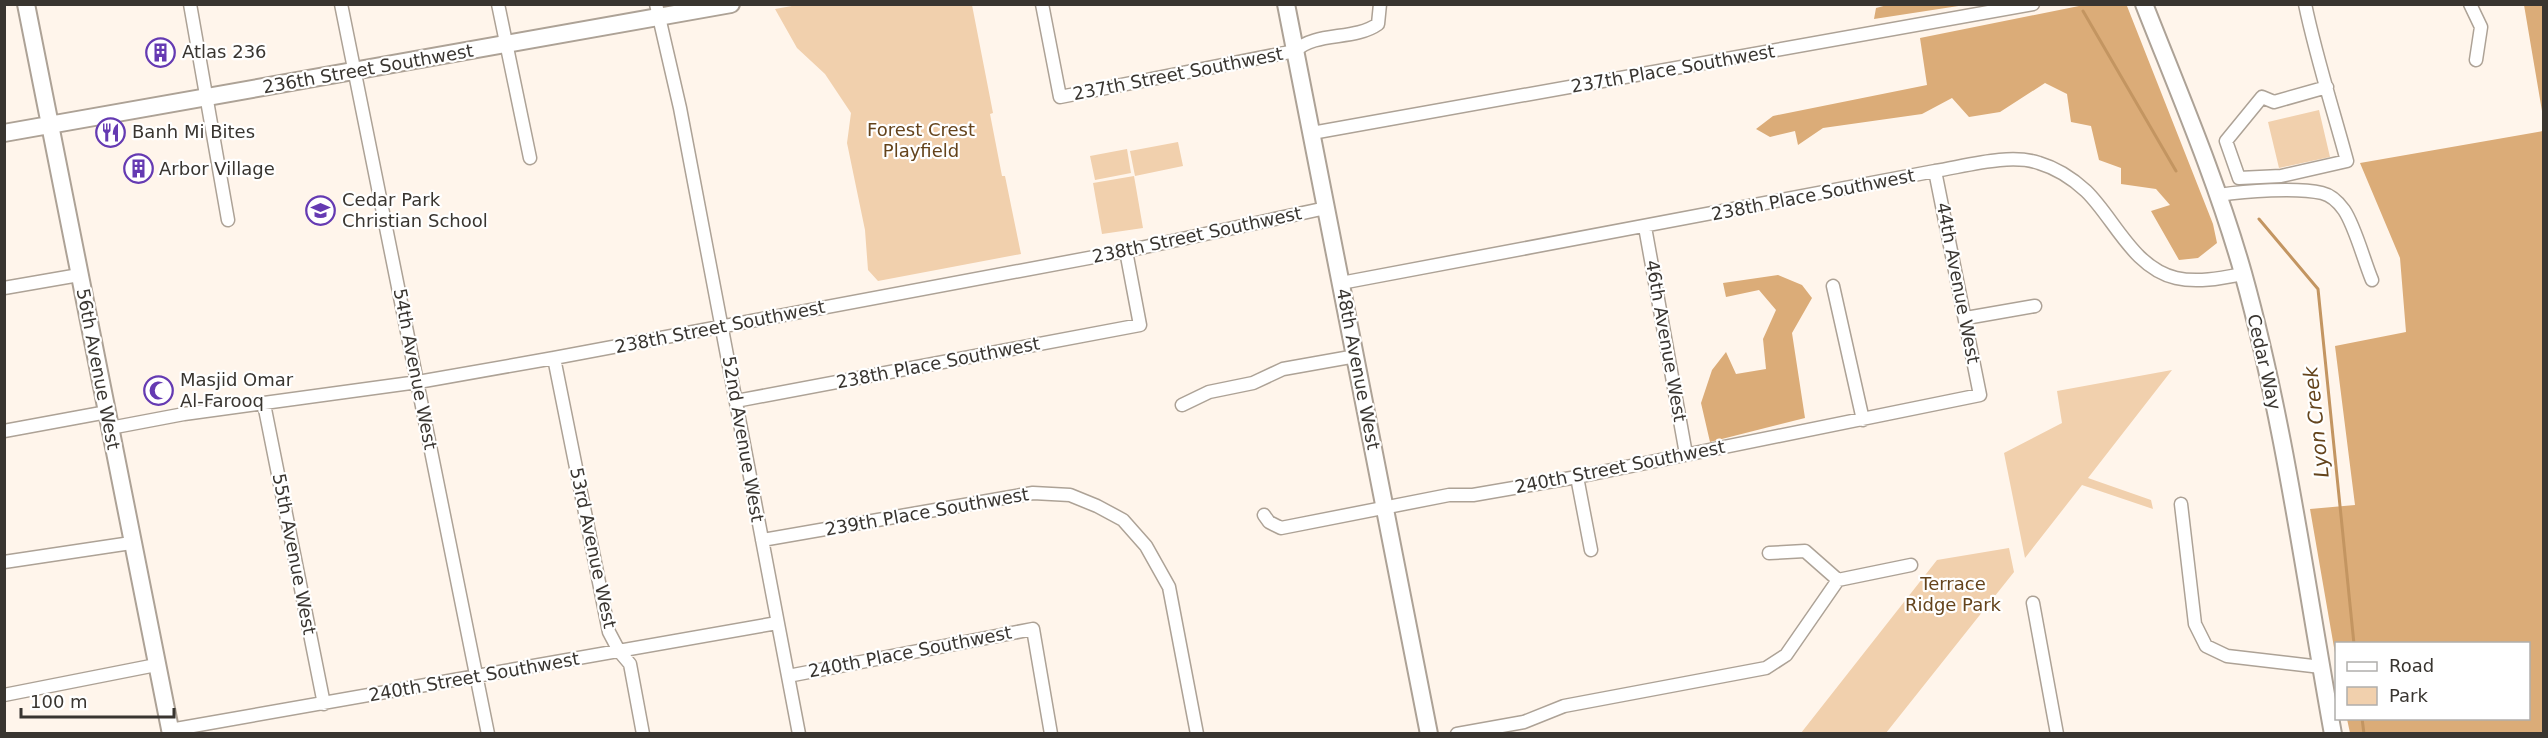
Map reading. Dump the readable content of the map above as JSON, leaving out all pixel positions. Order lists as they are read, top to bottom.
{
  "streets": {
    "main road": [
      "236th Street Southwest",
      "Cedar Way",
      "56th Avenue West",
      "48th Avenue West"
    ],
    "street": [
      "237th Place Southwest",
      "237th Street Southwest",
      "238th Place Southwest",
      "238th Street Southwest",
      "44th Avenue West",
      "46th Avenue West",
      "54th Avenue West",
      "52nd Avenue West",
      "240th Street Southwest",
      "239th Place Southwest",
      "53rd Avenue West",
      "55th Avenue West",
      "240th Place Southwest"
    ]
  },
  "crossings": [
    ["236th Street Southwest", "56th Avenue West"],
    ["236th Street Southwest", "54th Avenue West"],
    ["236th Street Southwest", "52nd Avenue West"],
    ["237th Place Southwest", "48th Avenue West"],
    ["237th Street Southwest", "48th Avenue West"],
    ["238th Place Southwest", "238th Street Southwest"],
    ["238th Place Southwest", "44th Avenue West"],
    ["238th Place Southwest", "46th Avenue West"],
    ["238th Place Southwest", "Cedar Way"],
    ["238th Place Southwest", "48th Avenue West"],
    ["238th Place Southwest", "52nd Avenue West"],
    ["238th Street Southwest", "56th Avenue West"],
    ["238th Street Southwest", "54th Avenue West"],
    ["238th Street Southwest", "48th Avenue West"],
    ["238th Street Southwest", "52nd Avenue West"],
    ["238th Street Southwest", "53rd Avenue West"],
    ["238th Street Southwest", "55th Avenue West"],
    ["44th Avenue West", "240th Street Southwest"],
    ["46th Avenue West", "240th Street Southwest"],
    ["56th Avenue West", "240th Street Southwest"],
    ["54th Avenue West", "240th Street Southwest"],
    ["48th Avenue West", "240th Street Southwest"],
    ["52nd Avenue West", "240th Street Southwest"],
    ["52nd Avenue West", "239th Place Southwest"],
    ["52nd Avenue West", "240th Place Southwest"],
    ["240th Street Southwest", "53rd Avenue West"],
    ["240th Street Southwest", "55th Avenue West"]
  ],
  "water": ["Lyon Creek"],
  "parks": ["Forest Crest Playfield", "Terrace Ridge Park"],
  "places": {
    "building": ["Atlas 236", "Arbor Village"],
    "restaurant": ["Banh Mi Bites"],
    "school or university": ["Cedar Park Christian School"],
    "mosque": ["Masjid Omar Al-Farooq"]
  },
  "legend": ["Road", "Park"],
  "scale_bar": "100 m"
}
